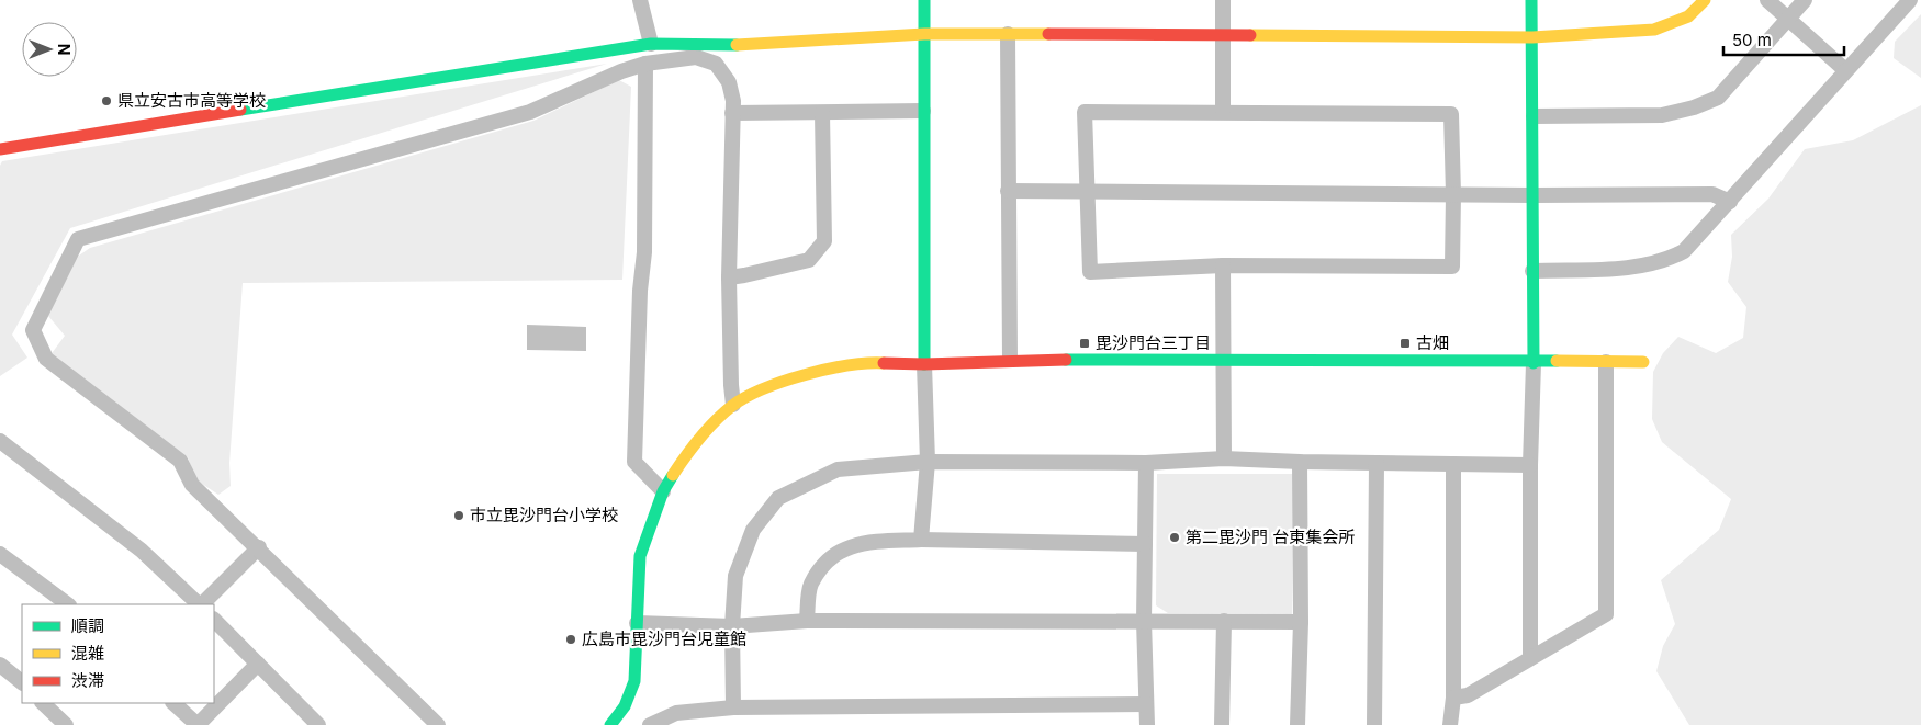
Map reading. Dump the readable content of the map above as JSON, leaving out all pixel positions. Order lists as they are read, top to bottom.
{
  "places": {
    "other": [
      "県立安古市高等学校",
      "市立毘沙門台小学校",
      "第二毘沙門 台東集会所",
      "広島市毘沙門台児童館"
    ],
    "transit": ["毘沙門台三丁目", "古畑"]
  },
  "legend": ["順調", "混雑", "渋滞"],
  "scale_bar": "50 m",
  "north": "right"
}
